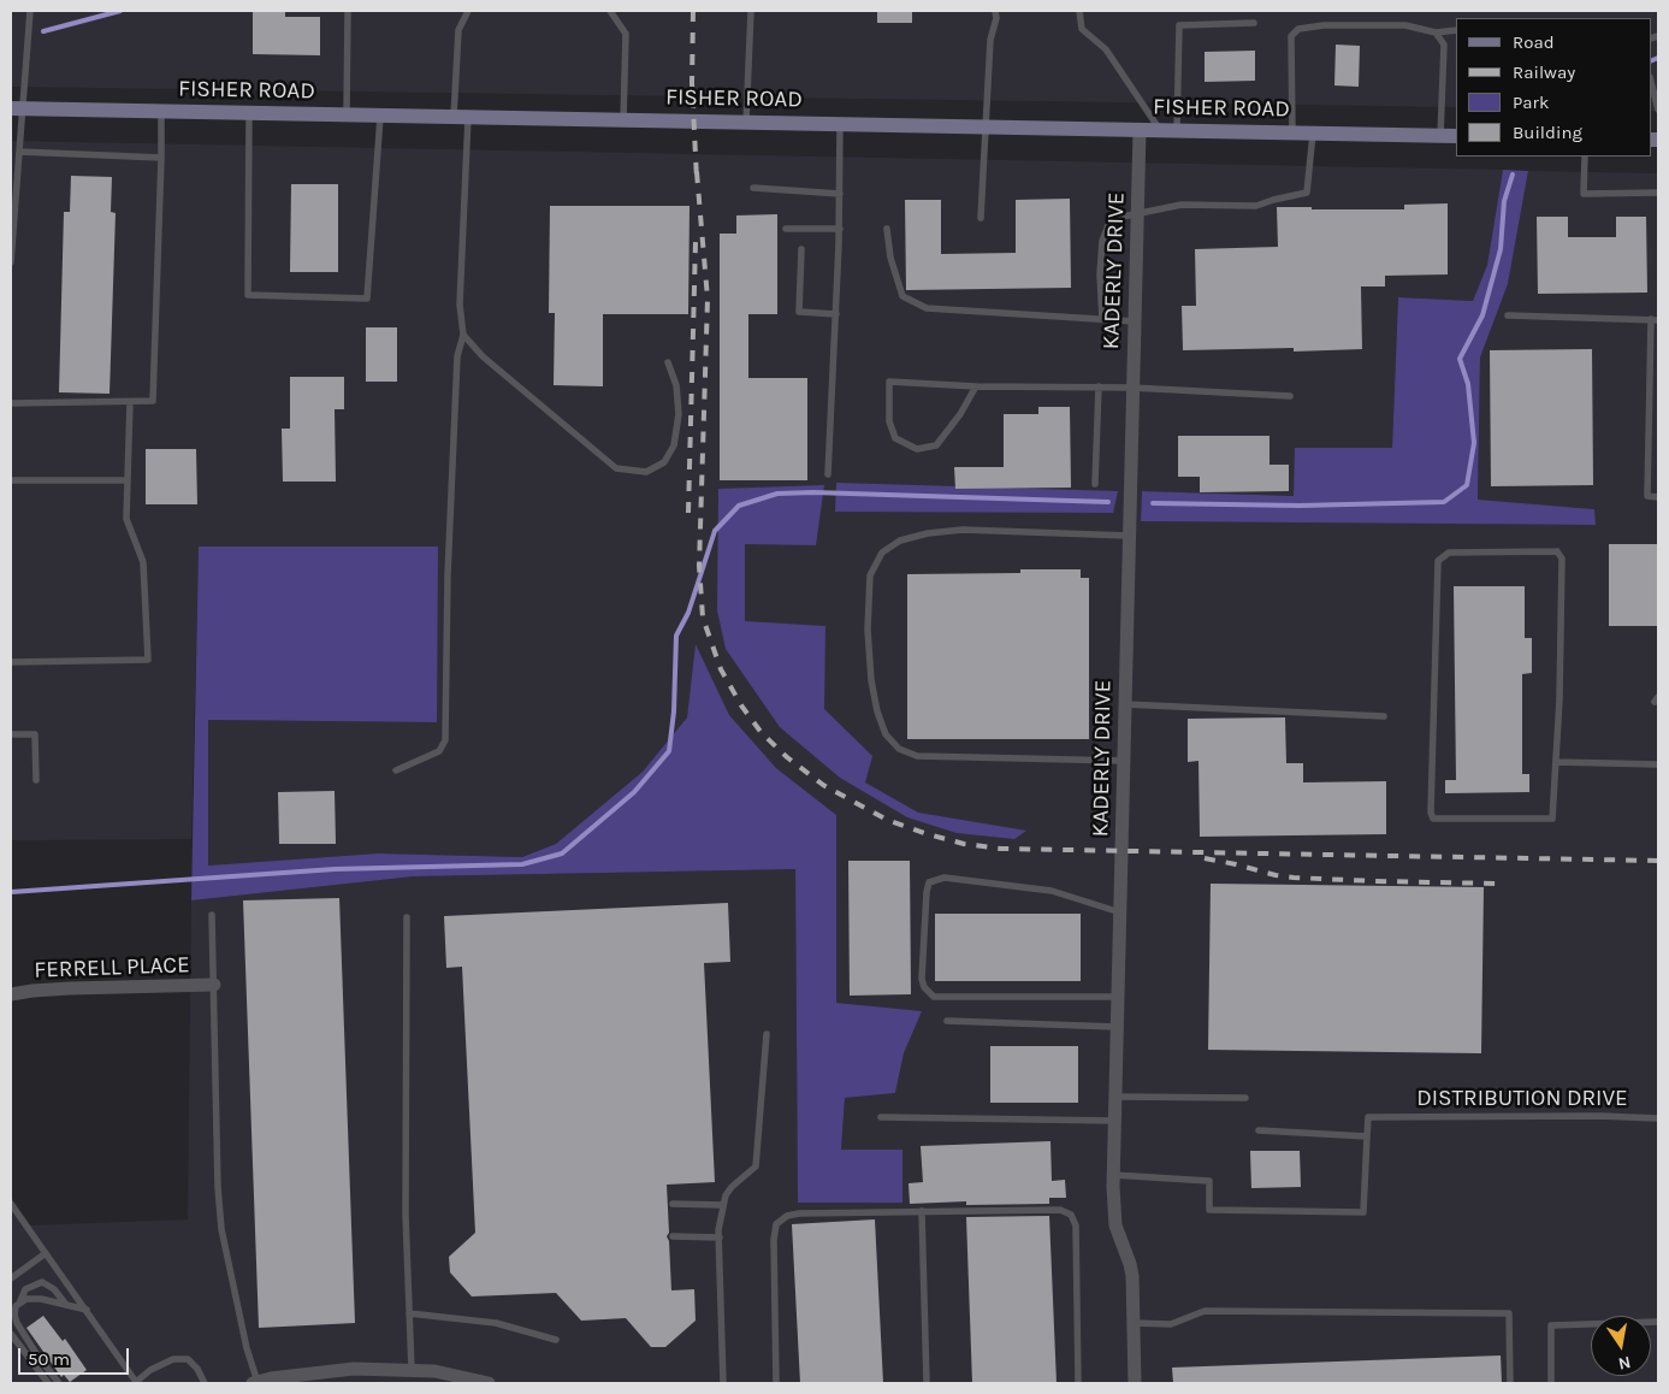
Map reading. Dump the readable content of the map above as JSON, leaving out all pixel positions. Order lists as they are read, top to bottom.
{
  "streets": {
    "main road": ["FISHER ROAD"],
    "street": ["KADERLY DRIVE", "FERRELL PLACE"],
    "lane": ["DISTRIBUTION DRIVE"]
  },
  "crossings": [
    ["FISHER ROAD", "KADERLY DRIVE"]
  ],
  "legend": [
    "Road",
    "Railway",
    "Park",
    "Building"
  ],
  "scale_bar": "50 m",
  "north": "bottom"
}
